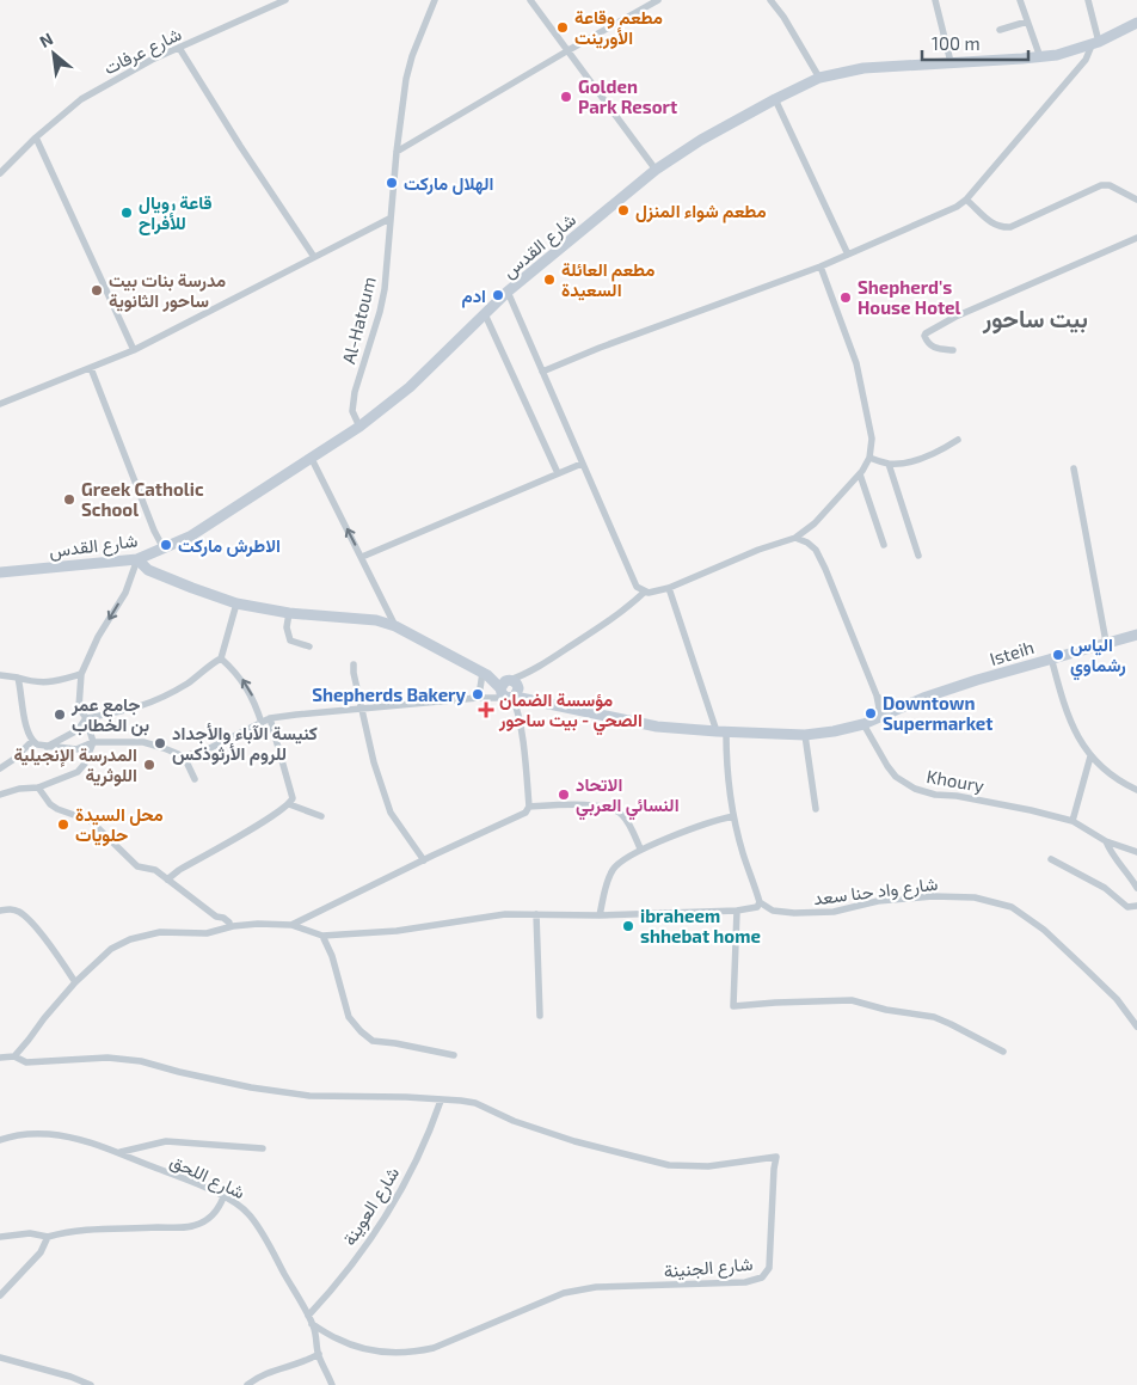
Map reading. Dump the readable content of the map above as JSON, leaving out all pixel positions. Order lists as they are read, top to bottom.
{
  "streets": {
    "main road": ["شارع القدس", "Isteih"],
    "street": [
      "شارع عرفات",
      "Al-Hatoum",
      "Khoury",
      "شارع واد حنا سعد",
      "شارع اللحق",
      "شارع العوينة",
      "شارع الجنينة"
    ]
  },
  "crossings": [
    ["شارع القدس", "Al-Hatoum"],
    ["شارع القدس", "Isteih"],
    ["Isteih", "Khoury"],
    ["شارع اللحق", "شارع العوينة"],
    ["شارع اللحق", "شارع الجنينة"],
    ["شارع العوينة", "شارع الجنينة"]
  ],
  "districts": ["بيت ساحور"],
  "places": {
    "other": [
      "مطعم وقاعة الأورينت",
      "Golden Park Resort",
      "الهلال ماركت",
      "مطعم شواء المنزل",
      "قاعة رويال للأفراح",
      "مطعم العائلة السعيدة",
      "مدرسة بنات بيت ساحور الثانوية",
      "ادم",
      "Shepherd's House Hotel",
      "Greek Catholic School",
      "الاطرش ماركت",
      "الياس رشماوي",
      "Shepherds Bakery",
      "Downtown Supermarket",
      "جامع عمر بن الخطاب",
      "كنيسة الآباء والأجداد للروم الأرثوذكس",
      "المدرسة الإنجيلية اللوثرية",
      "الاتحاد النسائي العربي",
      "محل السيدة حلويات",
      "ibraheem shhebat home"
    ],
    "health": ["مؤسسة الضمان الصحي - بيت ساحور"]
  },
  "scale_bar": "100 m",
  "north": "top left"
}
